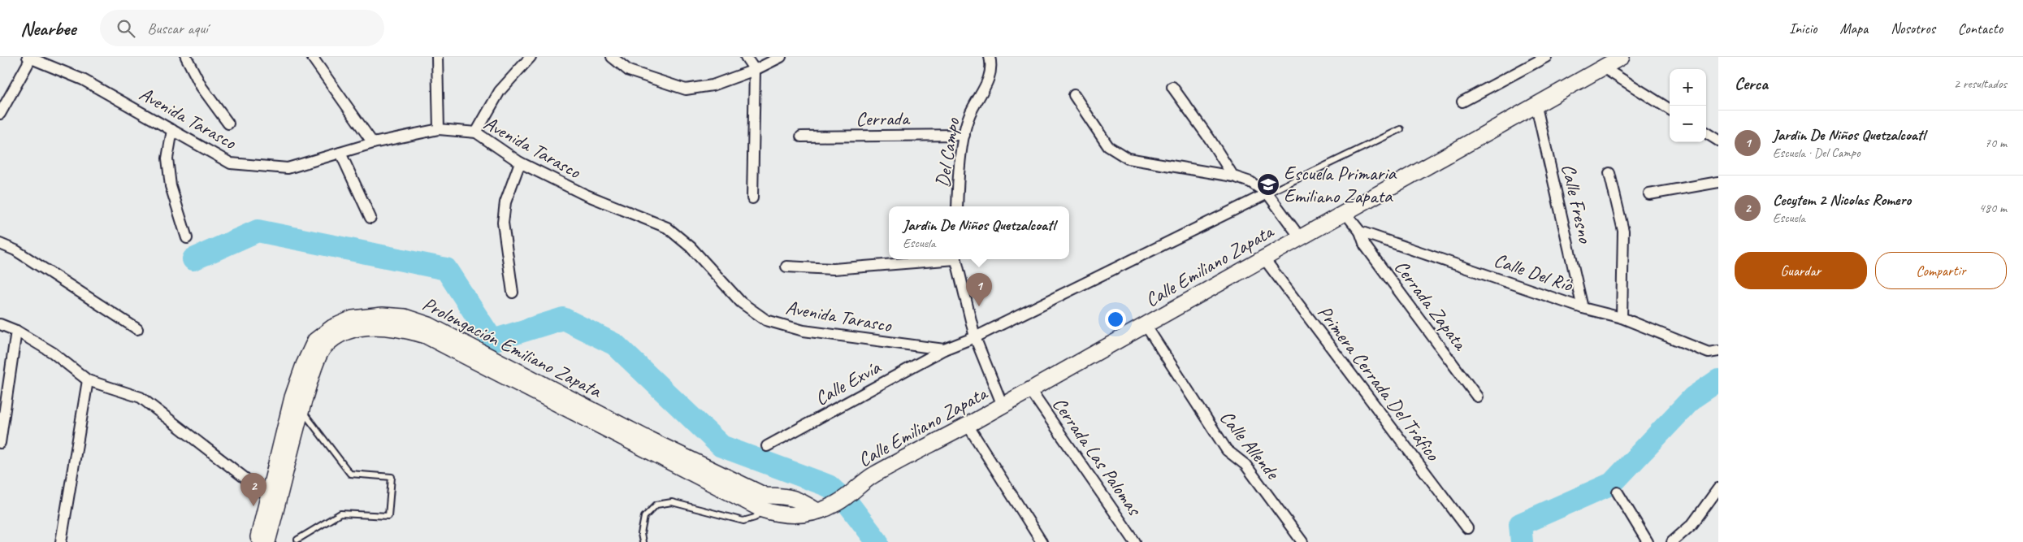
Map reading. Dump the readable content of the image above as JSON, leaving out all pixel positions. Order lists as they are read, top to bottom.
{
  "streets": {
    "main road": ["Calle Emiliano Zapata", "Prolongación Emiliano Zapata"],
    "street": [
      "Avenida Tarasco",
      "Cerrada",
      "Del Campo",
      "Calle Fresno",
      "Calle Del Río",
      "Cerrada Zapata",
      "Calle Exvía",
      "Primera Cerrada Del Tráfico",
      "Calle Allende",
      "Cerrada Las Palomas"
    ]
  },
  "crossings": [
    ["Avenida Tarasco", "Calle Exvía"],
    ["Cerrada", "Del Campo"],
    ["Calle Fresno", "Calle Emiliano Zapata"],
    ["Calle Fresno", "Calle Del Río"],
    ["Calle Emiliano Zapata", "Prolongación Emiliano Zapata"],
    ["Calle Emiliano Zapata", "Primera Cerrada Del Tráfico"],
    ["Calle Emiliano Zapata", "Calle Allende"],
    ["Calle Emiliano Zapata", "Cerrada Las Palomas"],
    ["Calle Del Río", "Cerrada Zapata"]
  ],
  "places": {
    "school or university": ["Escuela Primaria Emiliano Zapata"]
  },
  "page": {
    "header": "Nearbee",
    "search": "Buscar aquí",
    "nav": [
      "Inicio",
      "Mapa",
      "Nosotros",
      "Contacto"
    ],
    "heading": ["Cerca", "2 resultados"],
    "map_buttons": ["+", "−"],
    "list": [
      {
        "mark": "1",
        "name": "Jardin De Niños Quetzalcoatl",
        "note": "Escuela · Del Campo",
        "value": "70 m"
      },
      {
        "mark": "2",
        "name": "Cecytem 2 Nicolas Romero",
        "note": "Escuela",
        "value": "480 m"
      }
    ],
    "popup": ["Jardin De Niños Quetzalcoatl", "Escuela"],
    "buttons": ["Guardar", "Compartir"],
    "pins": ["1", "2"]
  }
}
